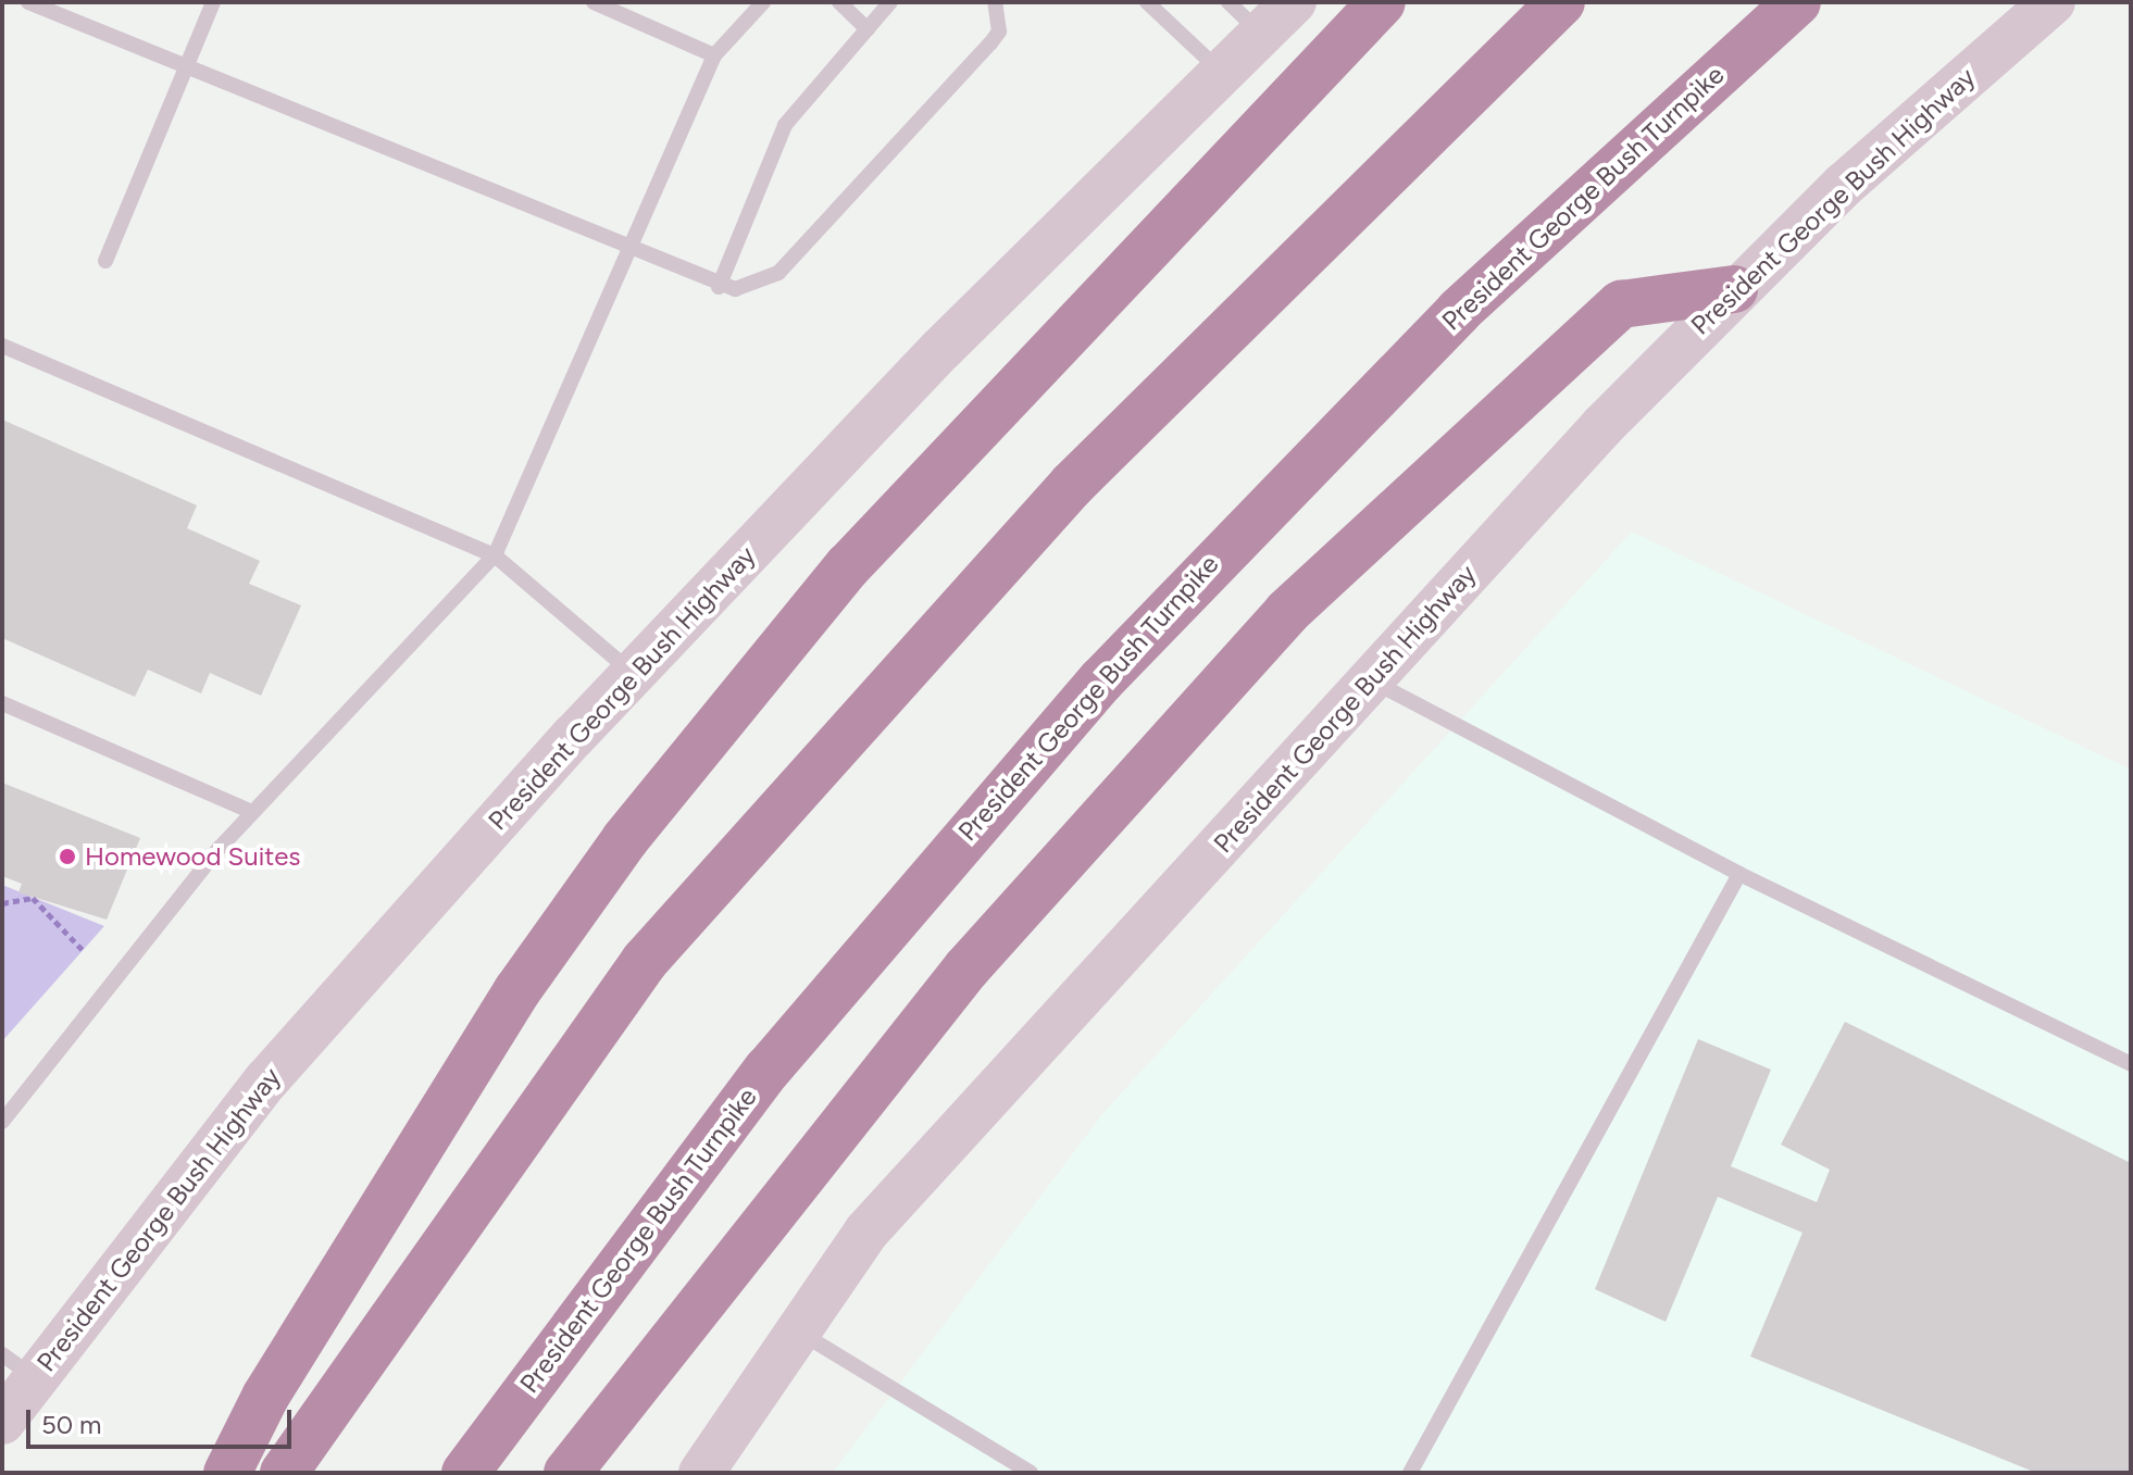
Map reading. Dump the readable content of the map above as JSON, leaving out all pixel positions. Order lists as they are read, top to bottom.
{
  "streets": {
    "highway": ["President George Bush Turnpike"],
    "main road": ["President George Bush Highway"]
  },
  "places": ["Homewood Suites"],
  "scale_bar": "50 m"
}
